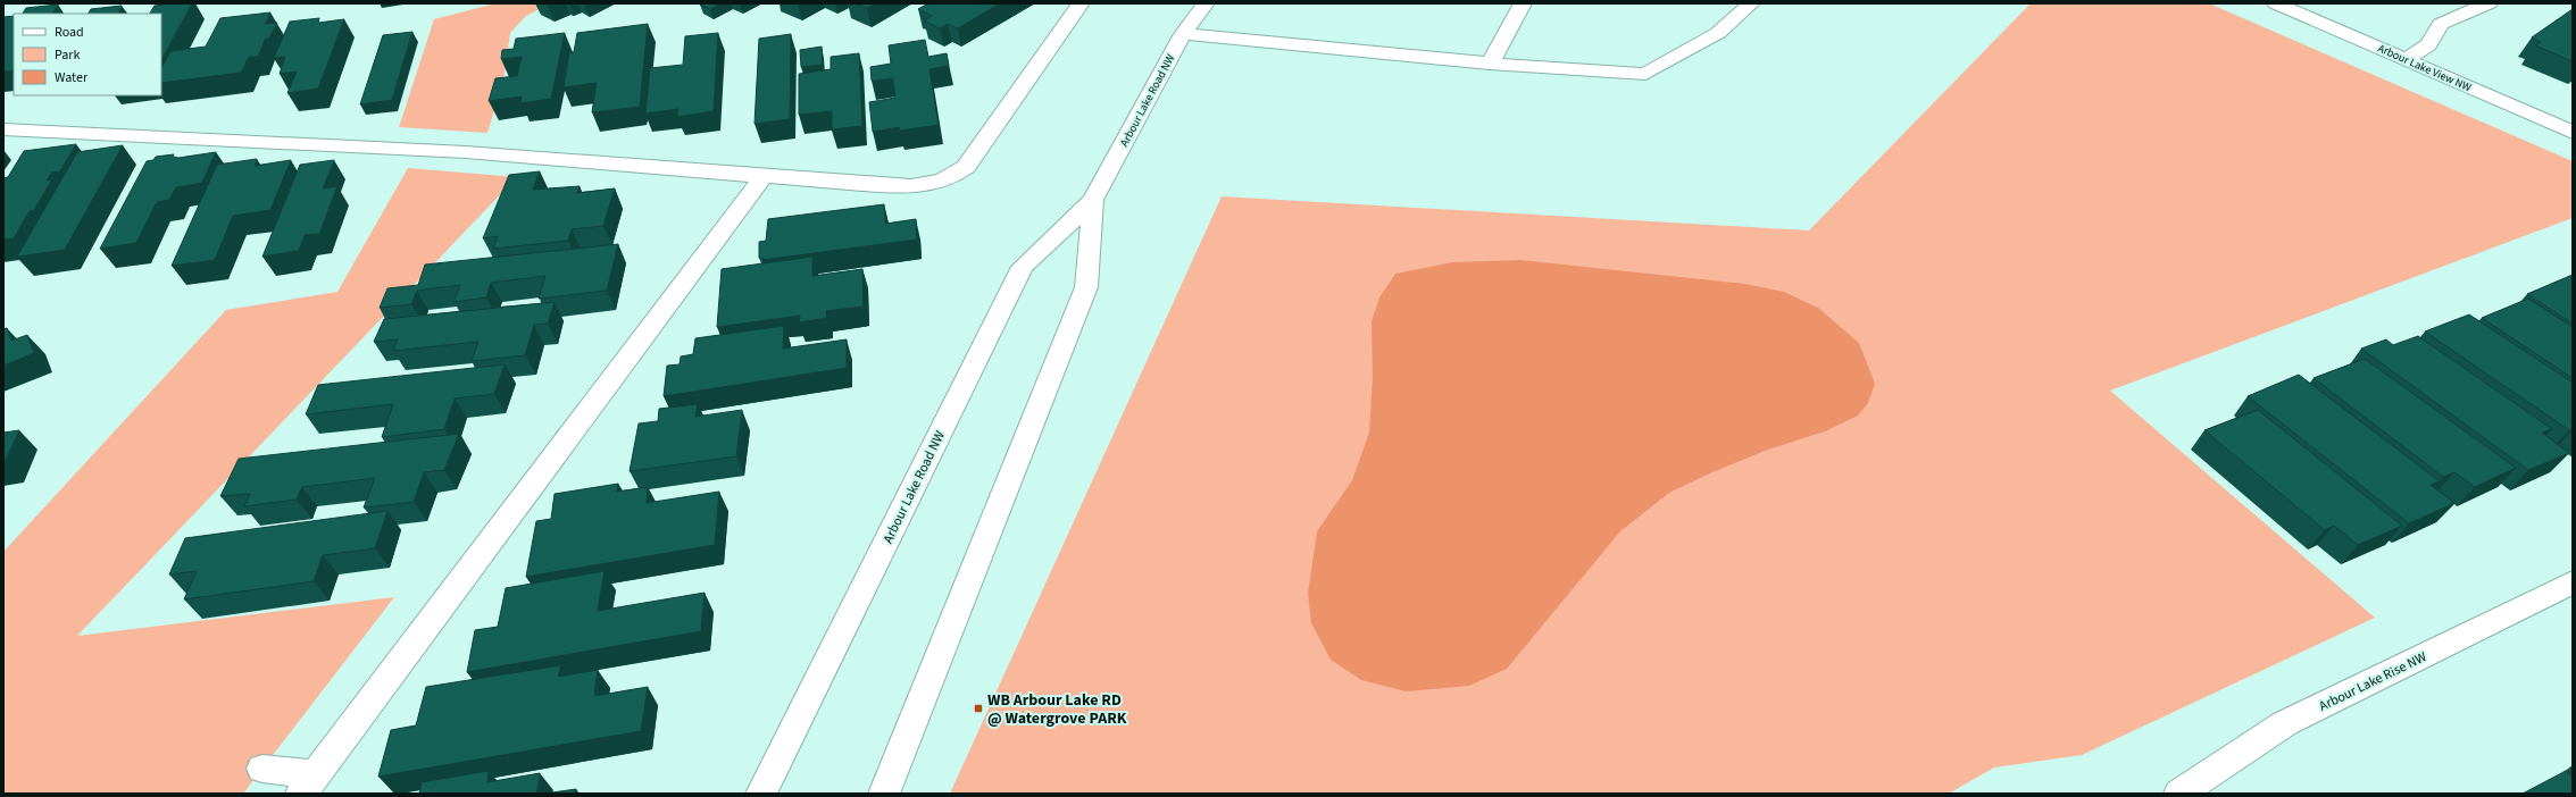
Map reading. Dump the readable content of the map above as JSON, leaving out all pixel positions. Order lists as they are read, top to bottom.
{
  "streets": {
    "street": ["Arbour Lake View NW", "Arbour Lake Road NW", "Arbour Lake Rise NW"]
  },
  "places": {
    "transit": ["WB Arbour Lake RD @ Watergrove PARK"]
  },
  "legend": ["Road", "Park", "Water"]
}
